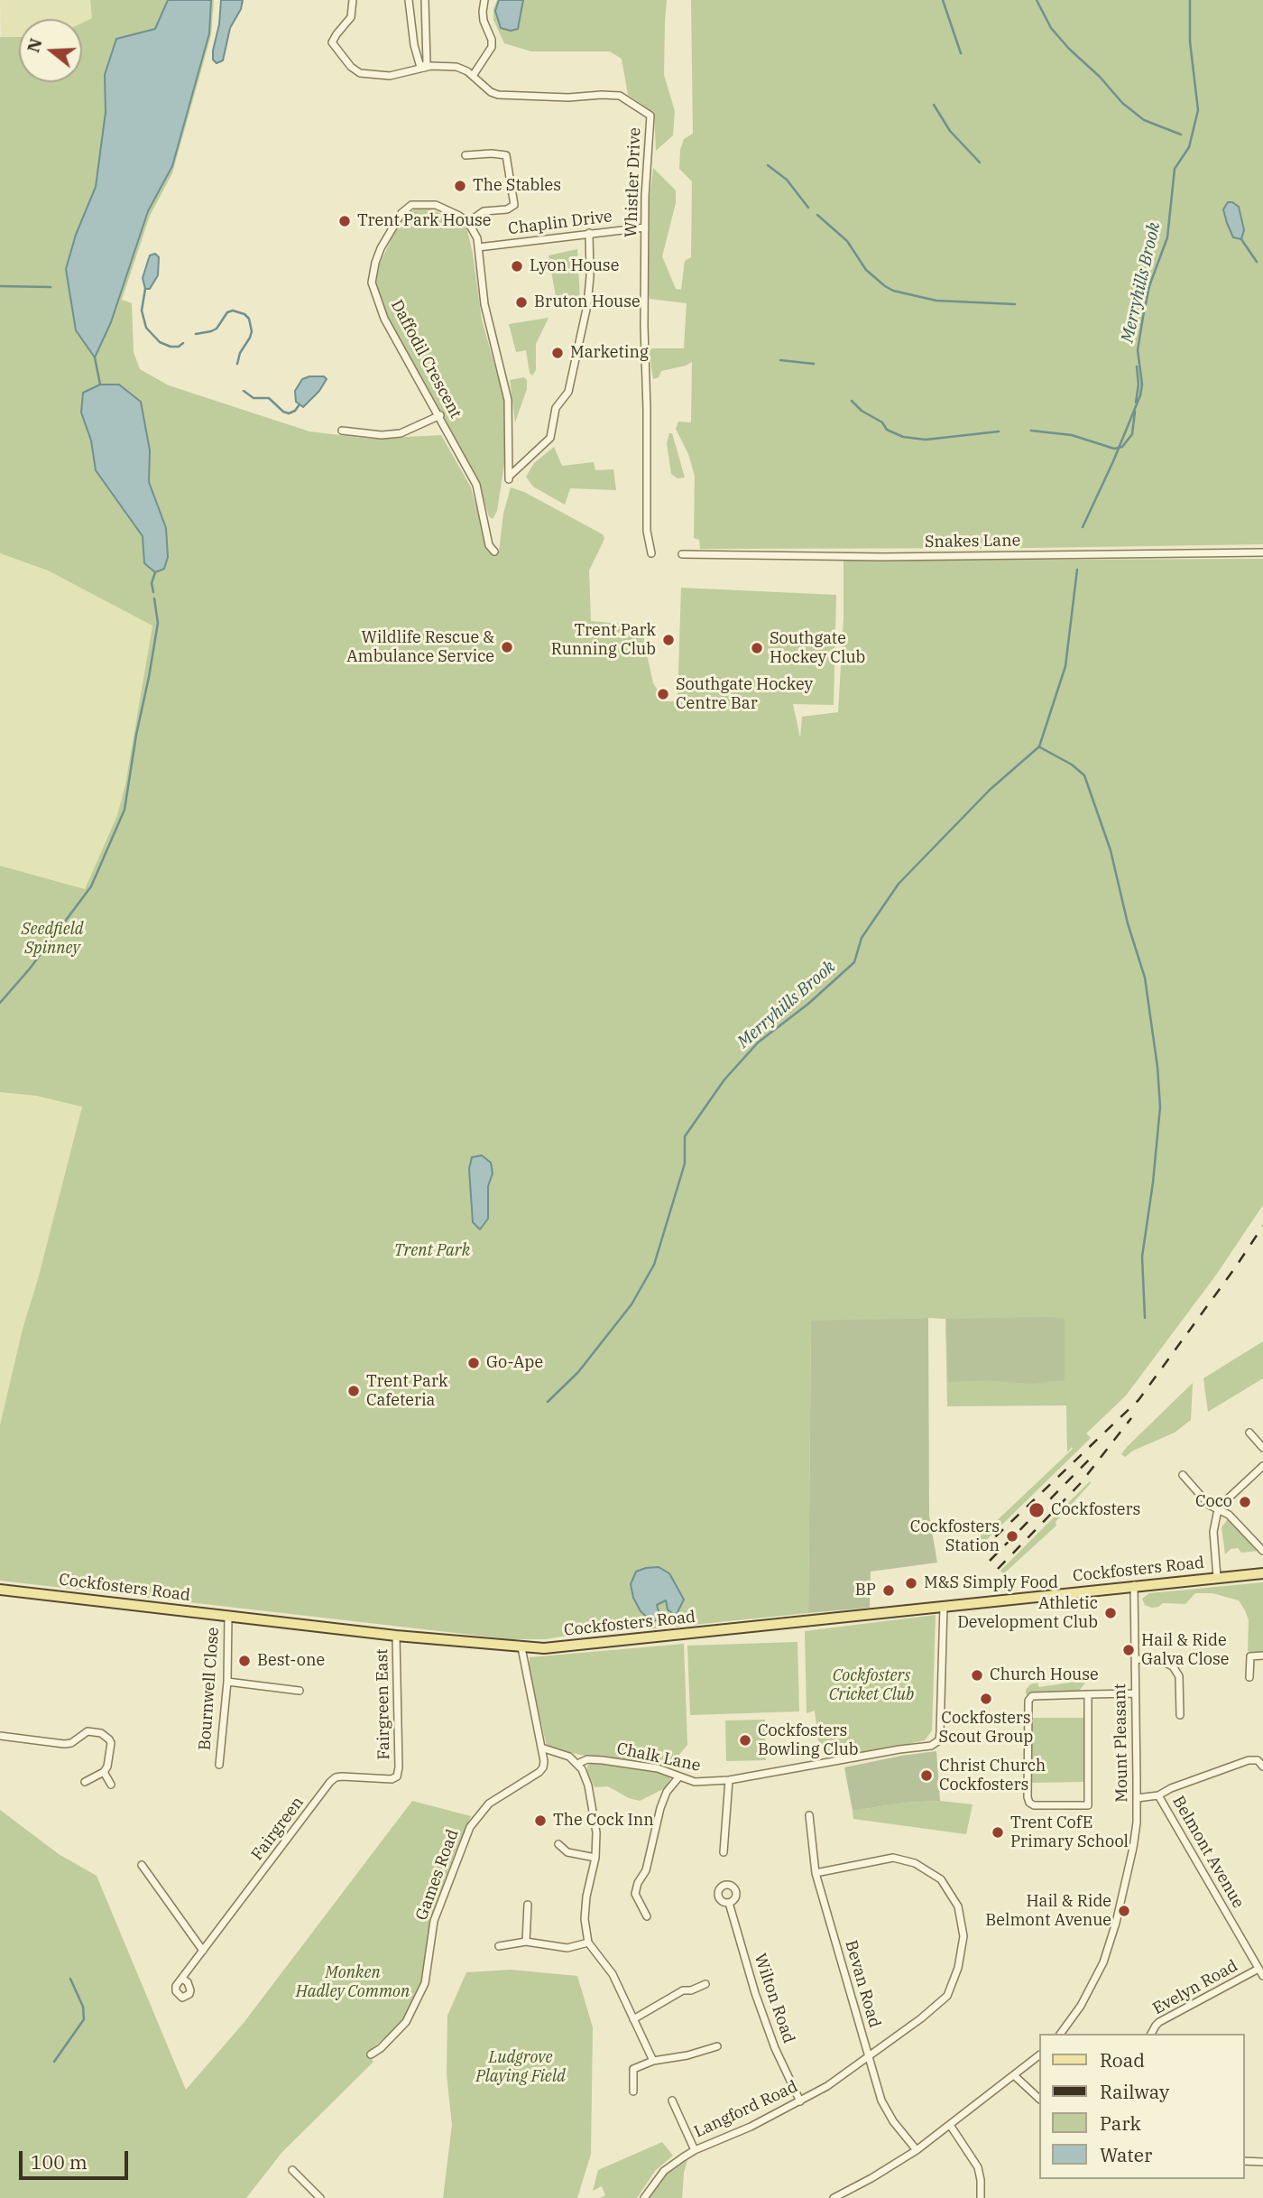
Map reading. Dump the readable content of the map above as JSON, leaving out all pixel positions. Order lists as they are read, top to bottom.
{
  "streets": {
    "main road": ["Cockfosters Road"],
    "street": [
      "Whistler Drive",
      "Chaplin Drive",
      "Daffodil Crescent",
      "Snakes Lane",
      "Bournwell Close",
      "Fairgreen East",
      "Mount Pleasant",
      "Chalk Lane",
      "Fairgreen",
      "Belmont Avenue",
      "Games Road",
      "Bevan Road",
      "Evelyn Road",
      "Wilton Road",
      "Langford Road"
    ]
  },
  "crossings": [
    ["Whistler Drive", "Chaplin Drive"],
    ["Cockfosters Road", "Bournwell Close"],
    ["Cockfosters Road", "Fairgreen East"],
    ["Cockfosters Road", "Mount Pleasant"],
    ["Cockfosters Road", "Chalk Lane"],
    ["Cockfosters Road", "Games Road"],
    ["Fairgreen East", "Fairgreen"],
    ["Mount Pleasant", "Belmont Avenue"],
    ["Belmont Avenue", "Evelyn Road"],
    ["Bevan Road", "Langford Road"],
    ["Wilton Road", "Langford Road"]
  ],
  "water": ["Merryhills Brook"],
  "parks": [
    "Seedfield Spinney",
    "Trent Park",
    "Cockfosters Cricket Club",
    "Monken Hadley Common",
    "Ludgrove Playing Field"
  ],
  "places": [
    "The Stables",
    "Trent Park House",
    "Lyon House",
    "Bruton House",
    "Marketing",
    "Trent Park Running Club",
    "Wildlife Rescue & Ambulance Service",
    "Southgate Hockey Club",
    "Southgate Hockey Centre Bar",
    "Go-Ape",
    "Trent Park Cafeteria",
    "Coco",
    "Cockfosters",
    "Cockfosters Station",
    "M&S Simply Food",
    "BP",
    "Athletic Development Club",
    "Hail & Ride Galva Close",
    "Best-one",
    "Church House",
    "Cockfosters Scout Group",
    "Cockfosters Bowling Club",
    "Christ Church Cockfosters",
    "The Cock Inn",
    "Trent CofE Primary School",
    "Hail & Ride Belmont Avenue"
  ],
  "legend": [
    "Road",
    "Railway",
    "Park",
    "Water"
  ],
  "scale_bar": "100 m",
  "north": "left"
}
